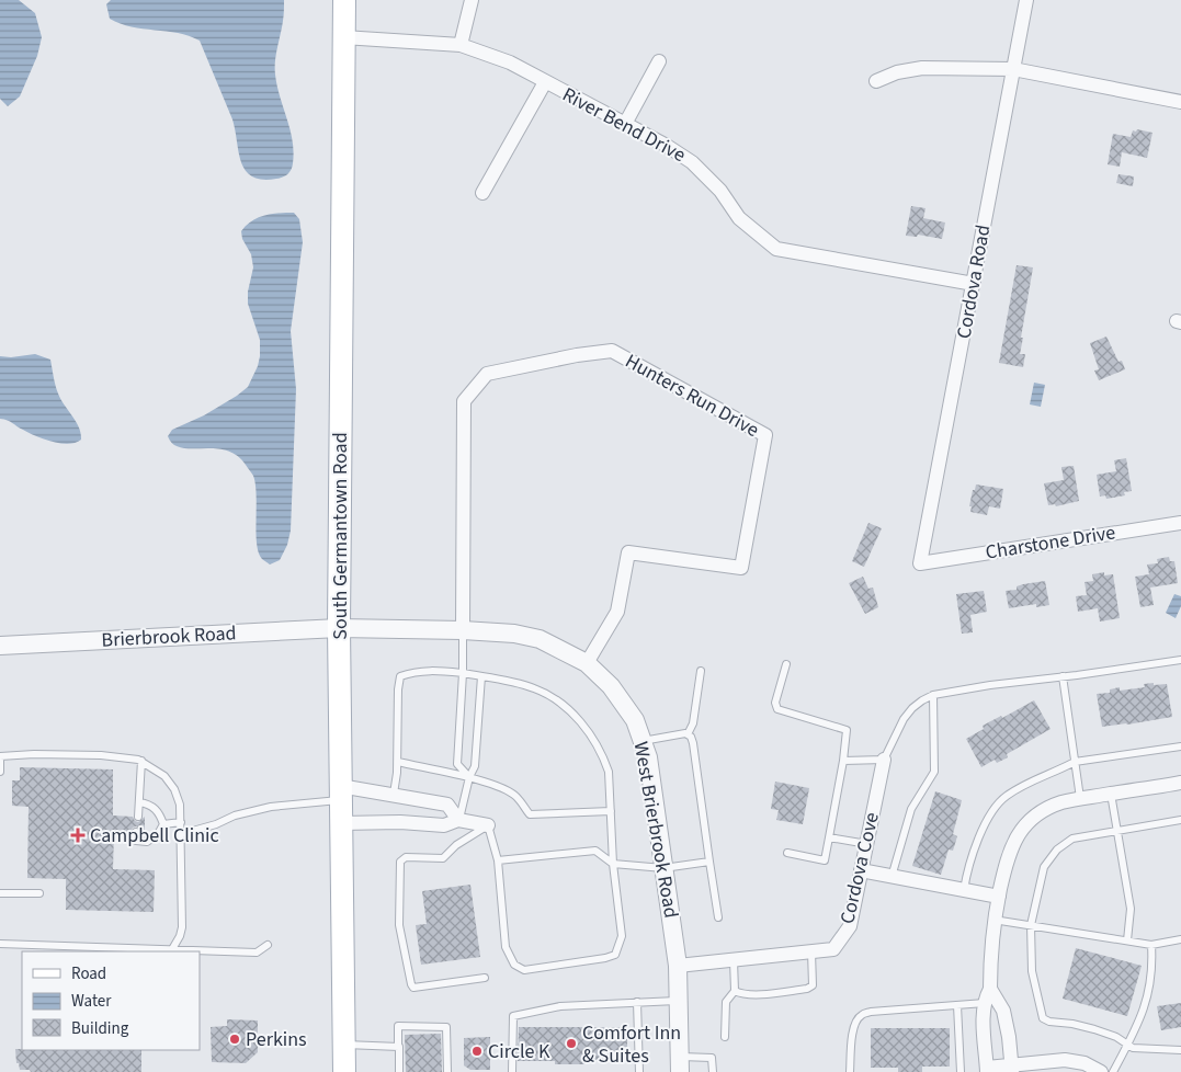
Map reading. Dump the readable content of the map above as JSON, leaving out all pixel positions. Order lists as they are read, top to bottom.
{
  "streets": {
    "main road": ["South Germantown Road"],
    "street": [
      "River Bend Drive",
      "Cordova Road",
      "Hunters Run Drive",
      "Charstone Drive",
      "Brierbrook Road",
      "West Brierbrook Road",
      "Cordova Cove"
    ]
  },
  "crossings": [
    ["River Bend Drive", "Cordova Road"],
    ["River Bend Drive", "South Germantown Road"],
    ["Cordova Road", "Charstone Drive"],
    ["Hunters Run Drive", "West Brierbrook Road"],
    ["South Germantown Road", "Brierbrook Road"],
    ["South Germantown Road", "West Brierbrook Road"],
    ["Brierbrook Road", "West Brierbrook Road"],
    ["West Brierbrook Road", "Cordova Cove"]
  ],
  "places": {
    "health": ["Campbell Clinic"],
    "other": ["Perkins", "Comfort Inn & Suites", "Circle K"]
  },
  "legend": ["Road", "Water", "Building"]
}
